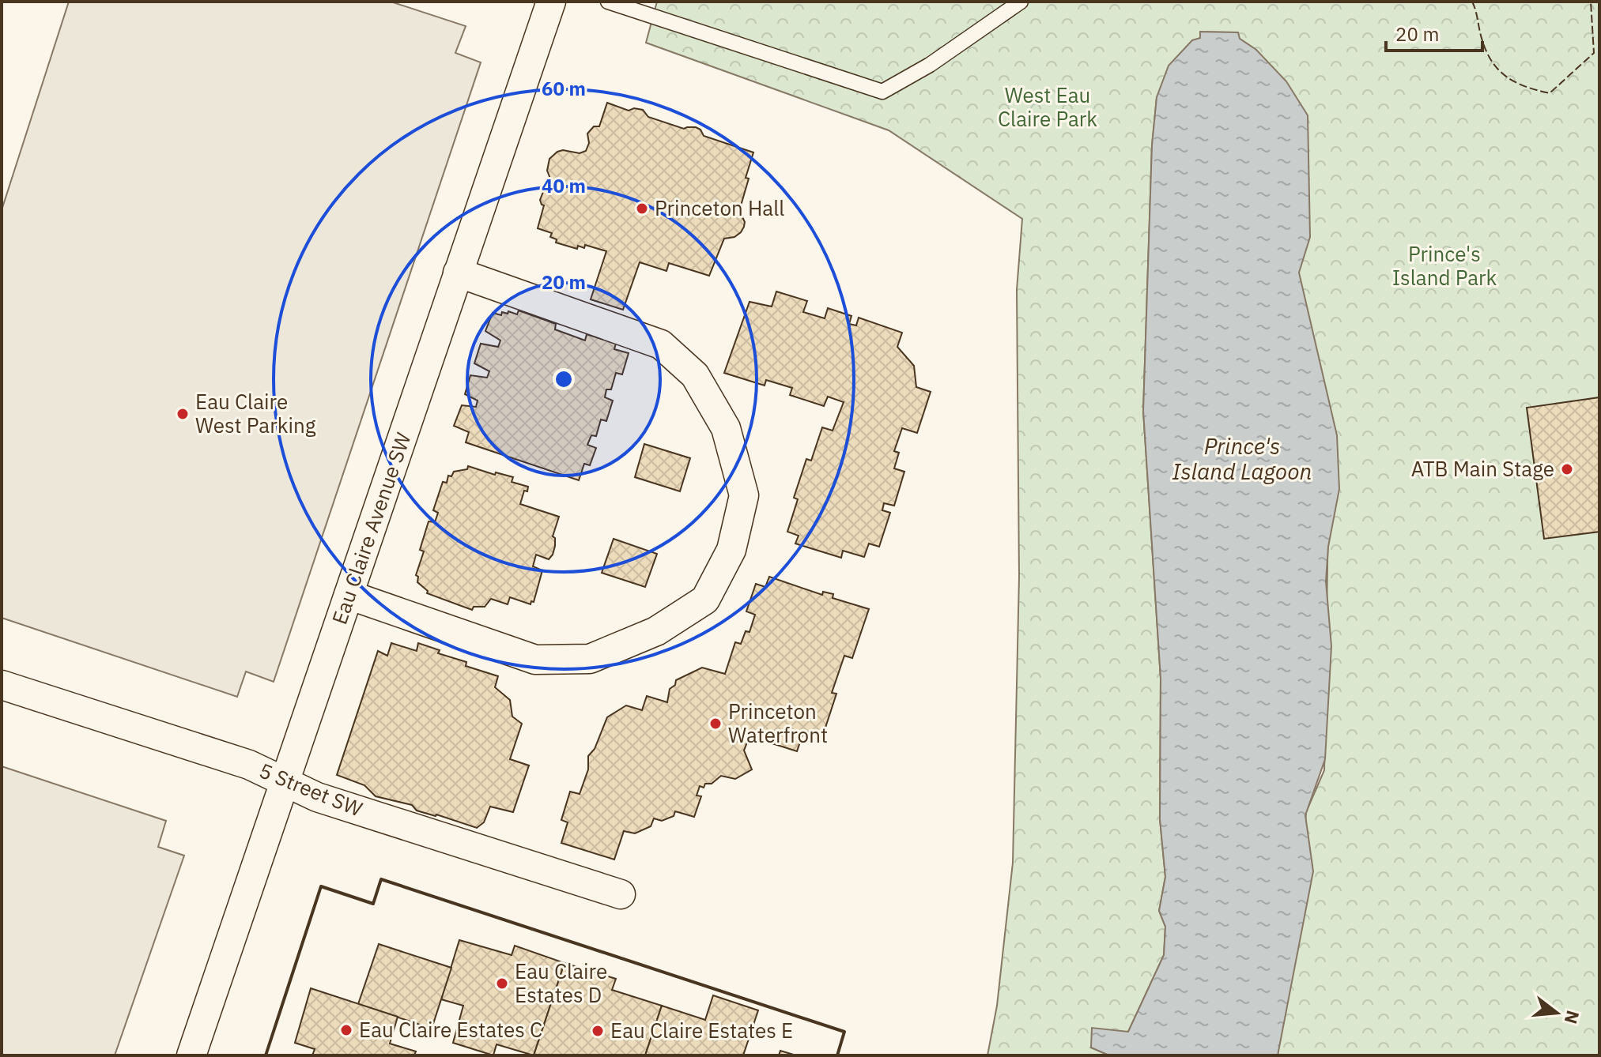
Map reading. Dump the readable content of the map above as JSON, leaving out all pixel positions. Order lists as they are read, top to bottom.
{
  "streets": {
    "street": ["Eau Claire Avenue SW", "5 Street SW"]
  },
  "crossings": [
    ["Eau Claire Avenue SW", "5 Street SW"]
  ],
  "water": ["Prince's Island Lagoon"],
  "parks": ["West Eau Claire Park", "Prince's Island Park"],
  "places": [
    "Princeton Hall",
    "Eau Claire West Parking",
    "ATB Main Stage",
    "Princeton Waterfront",
    "Eau Claire Estates D",
    "Eau Claire Estates C",
    "Eau Claire Estates E"
  ],
  "scale_bar": "20 m",
  "north": "right",
  "rings": ["60 m", "40 m", "20 m"]
}
